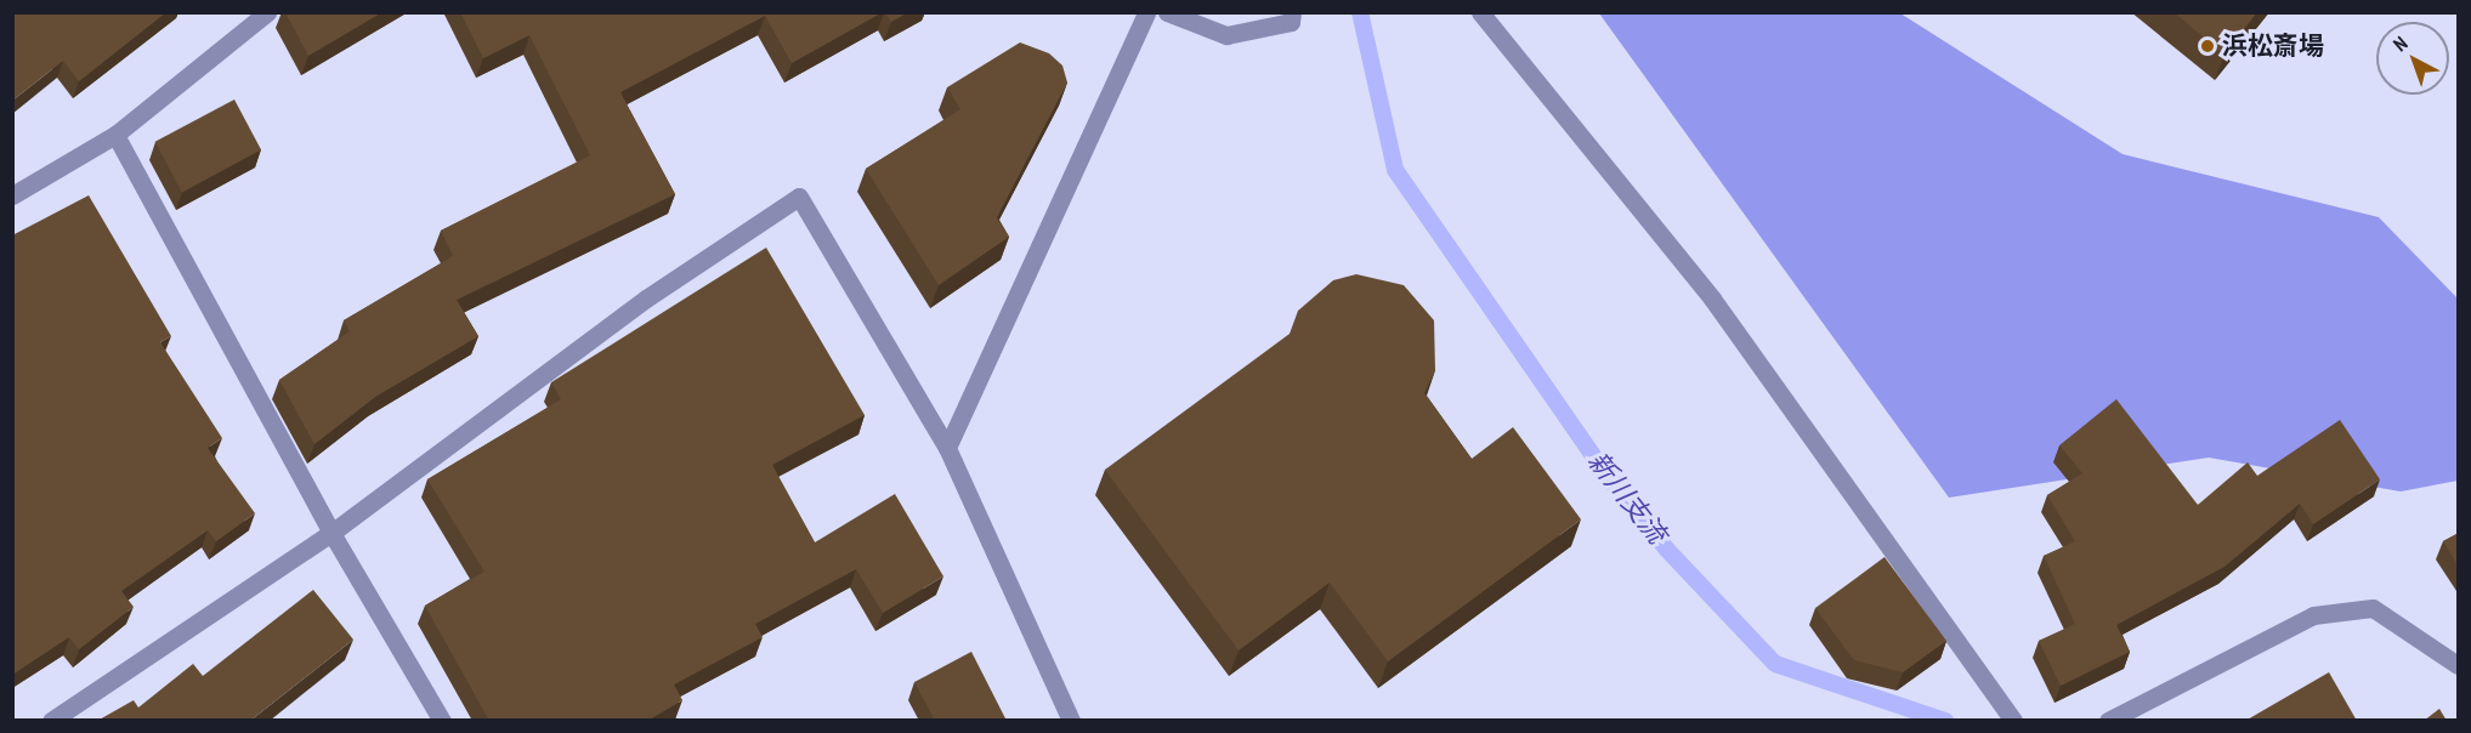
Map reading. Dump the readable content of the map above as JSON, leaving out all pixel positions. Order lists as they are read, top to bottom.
{
  "water": ["新川支流"],
  "places": ["浜松斎場"],
  "north": "top left"
}
